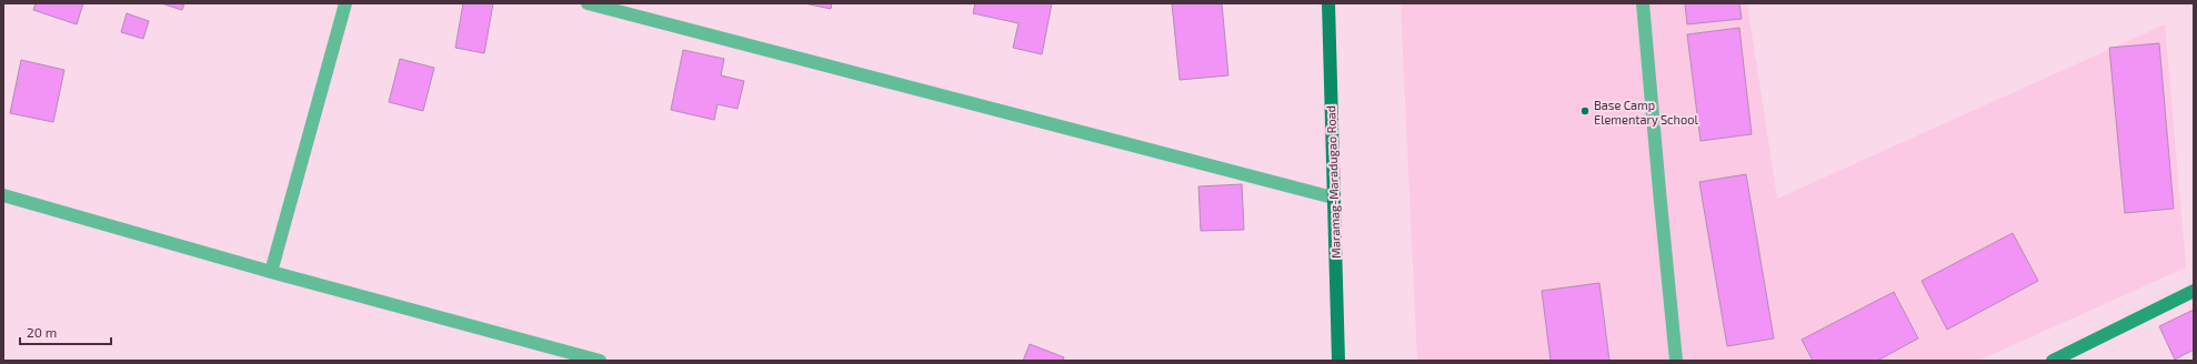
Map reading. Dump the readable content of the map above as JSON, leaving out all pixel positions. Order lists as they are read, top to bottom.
{
  "streets": {
    "main road": ["Maramag-Maradugao Road"]
  },
  "places": ["Base Camp Elementary School"],
  "scale_bar": "20 m"
}
